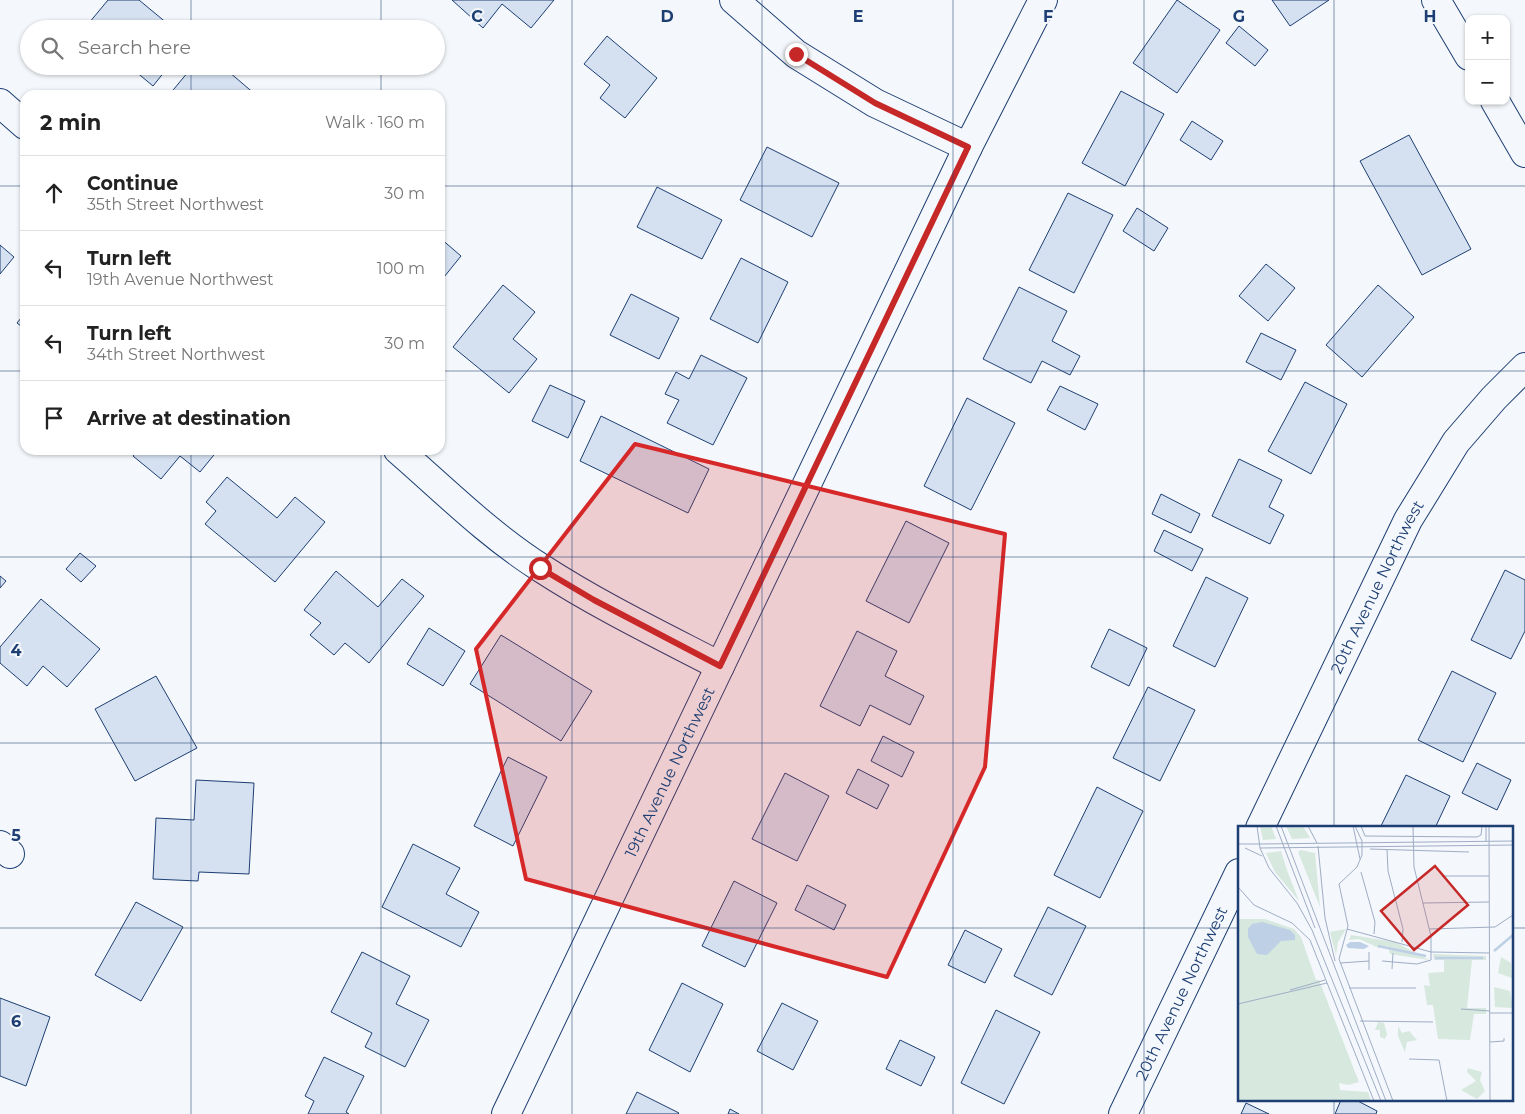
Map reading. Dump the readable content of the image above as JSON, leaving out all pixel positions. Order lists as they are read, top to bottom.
{
  "streets": {
    "street": ["20th Avenue Northwest", "19th Avenue Northwest"]
  },
  "page": {
    "map_buttons": ["+", "−"],
    "search": "Search here",
    "heading": ["2 min", "Walk · 160 m"],
    "list": [
      ["Continue", "35th Street Northwest", "30 m"],
      ["Turn left", "19th Avenue Northwest", "100 m"],
      ["Turn left", "34th Street Northwest", "30 m"],
      "Arrive at destination"
    ]
  },
  "grid": {
    "columns": [
      "C",
      "D",
      "E",
      "F",
      "G",
      "H"
    ],
    "rows": ["4", "5", "6"]
  }
}
